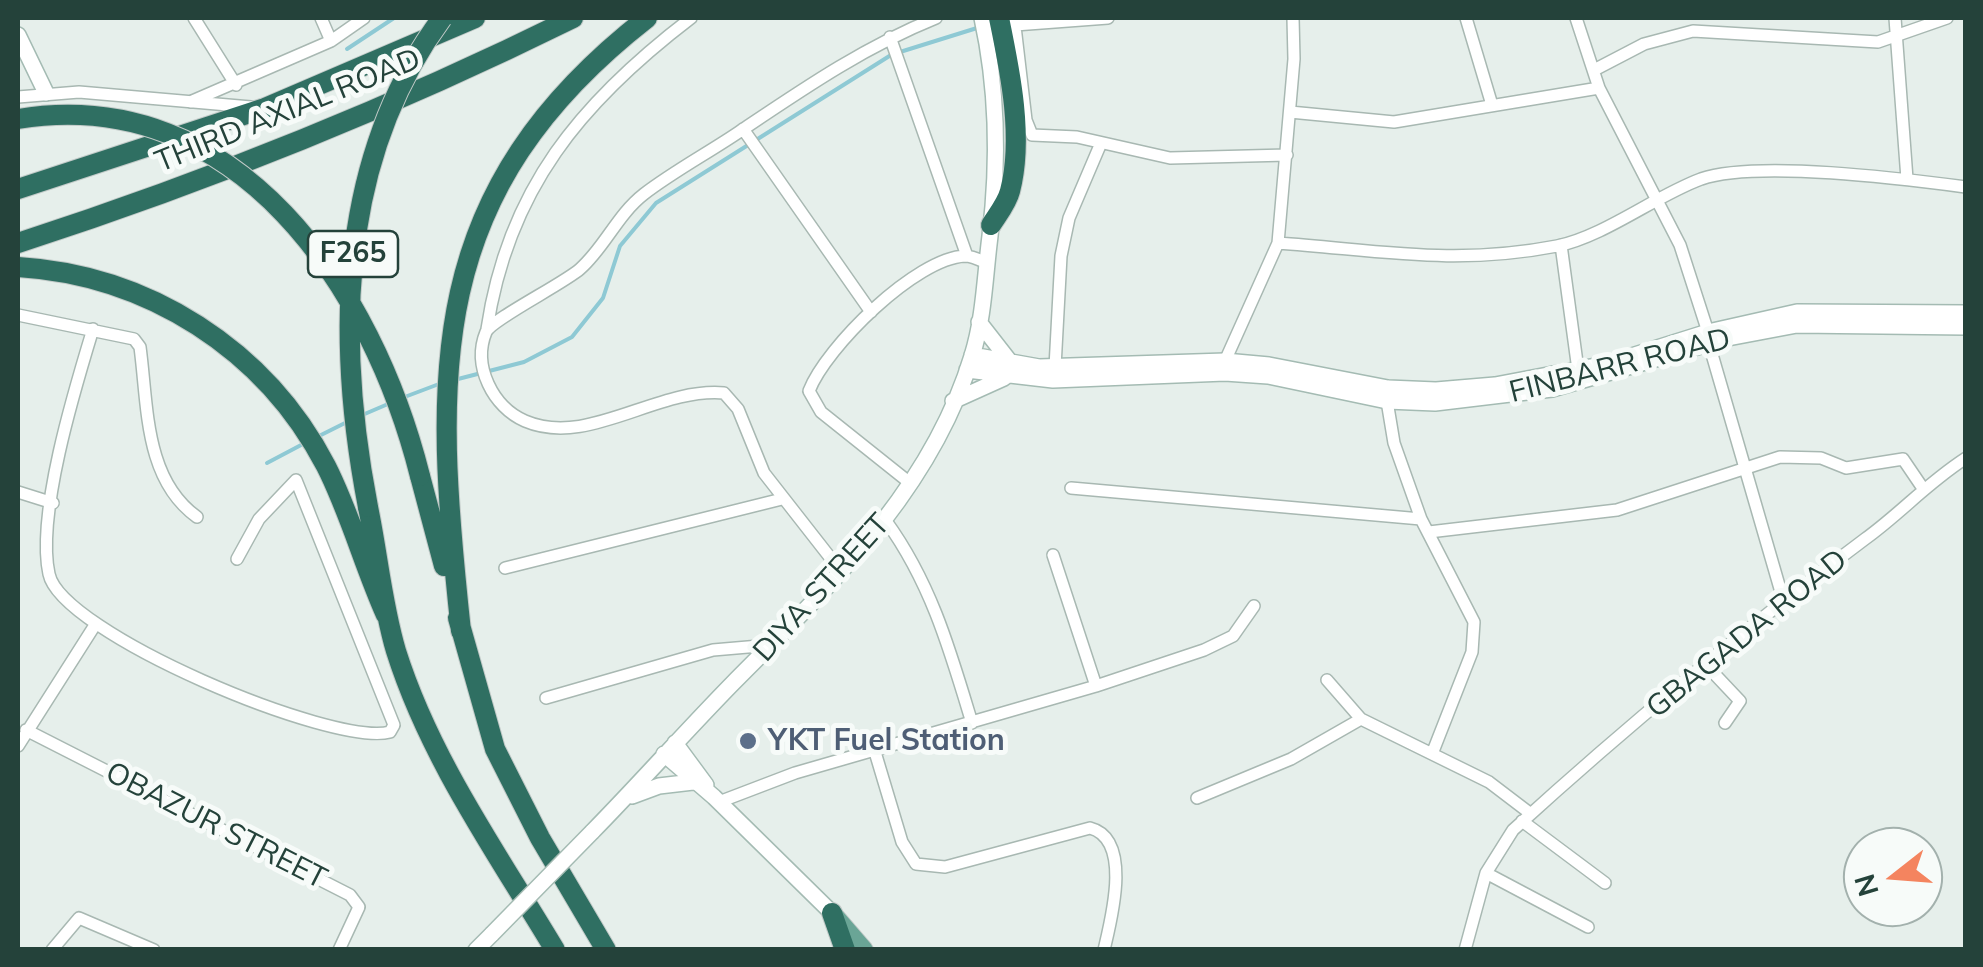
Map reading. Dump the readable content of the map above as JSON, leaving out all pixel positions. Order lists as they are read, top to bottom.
{
  "streets": {
    "highway": ["THIRD AXIAL ROAD", "F265"],
    "main road": ["FINBARR ROAD", "DIYA STREET"],
    "street": ["GBAGADA ROAD", "OBAZUR STREET"]
  },
  "places": ["YKT Fuel Station"],
  "north": "left"
}
